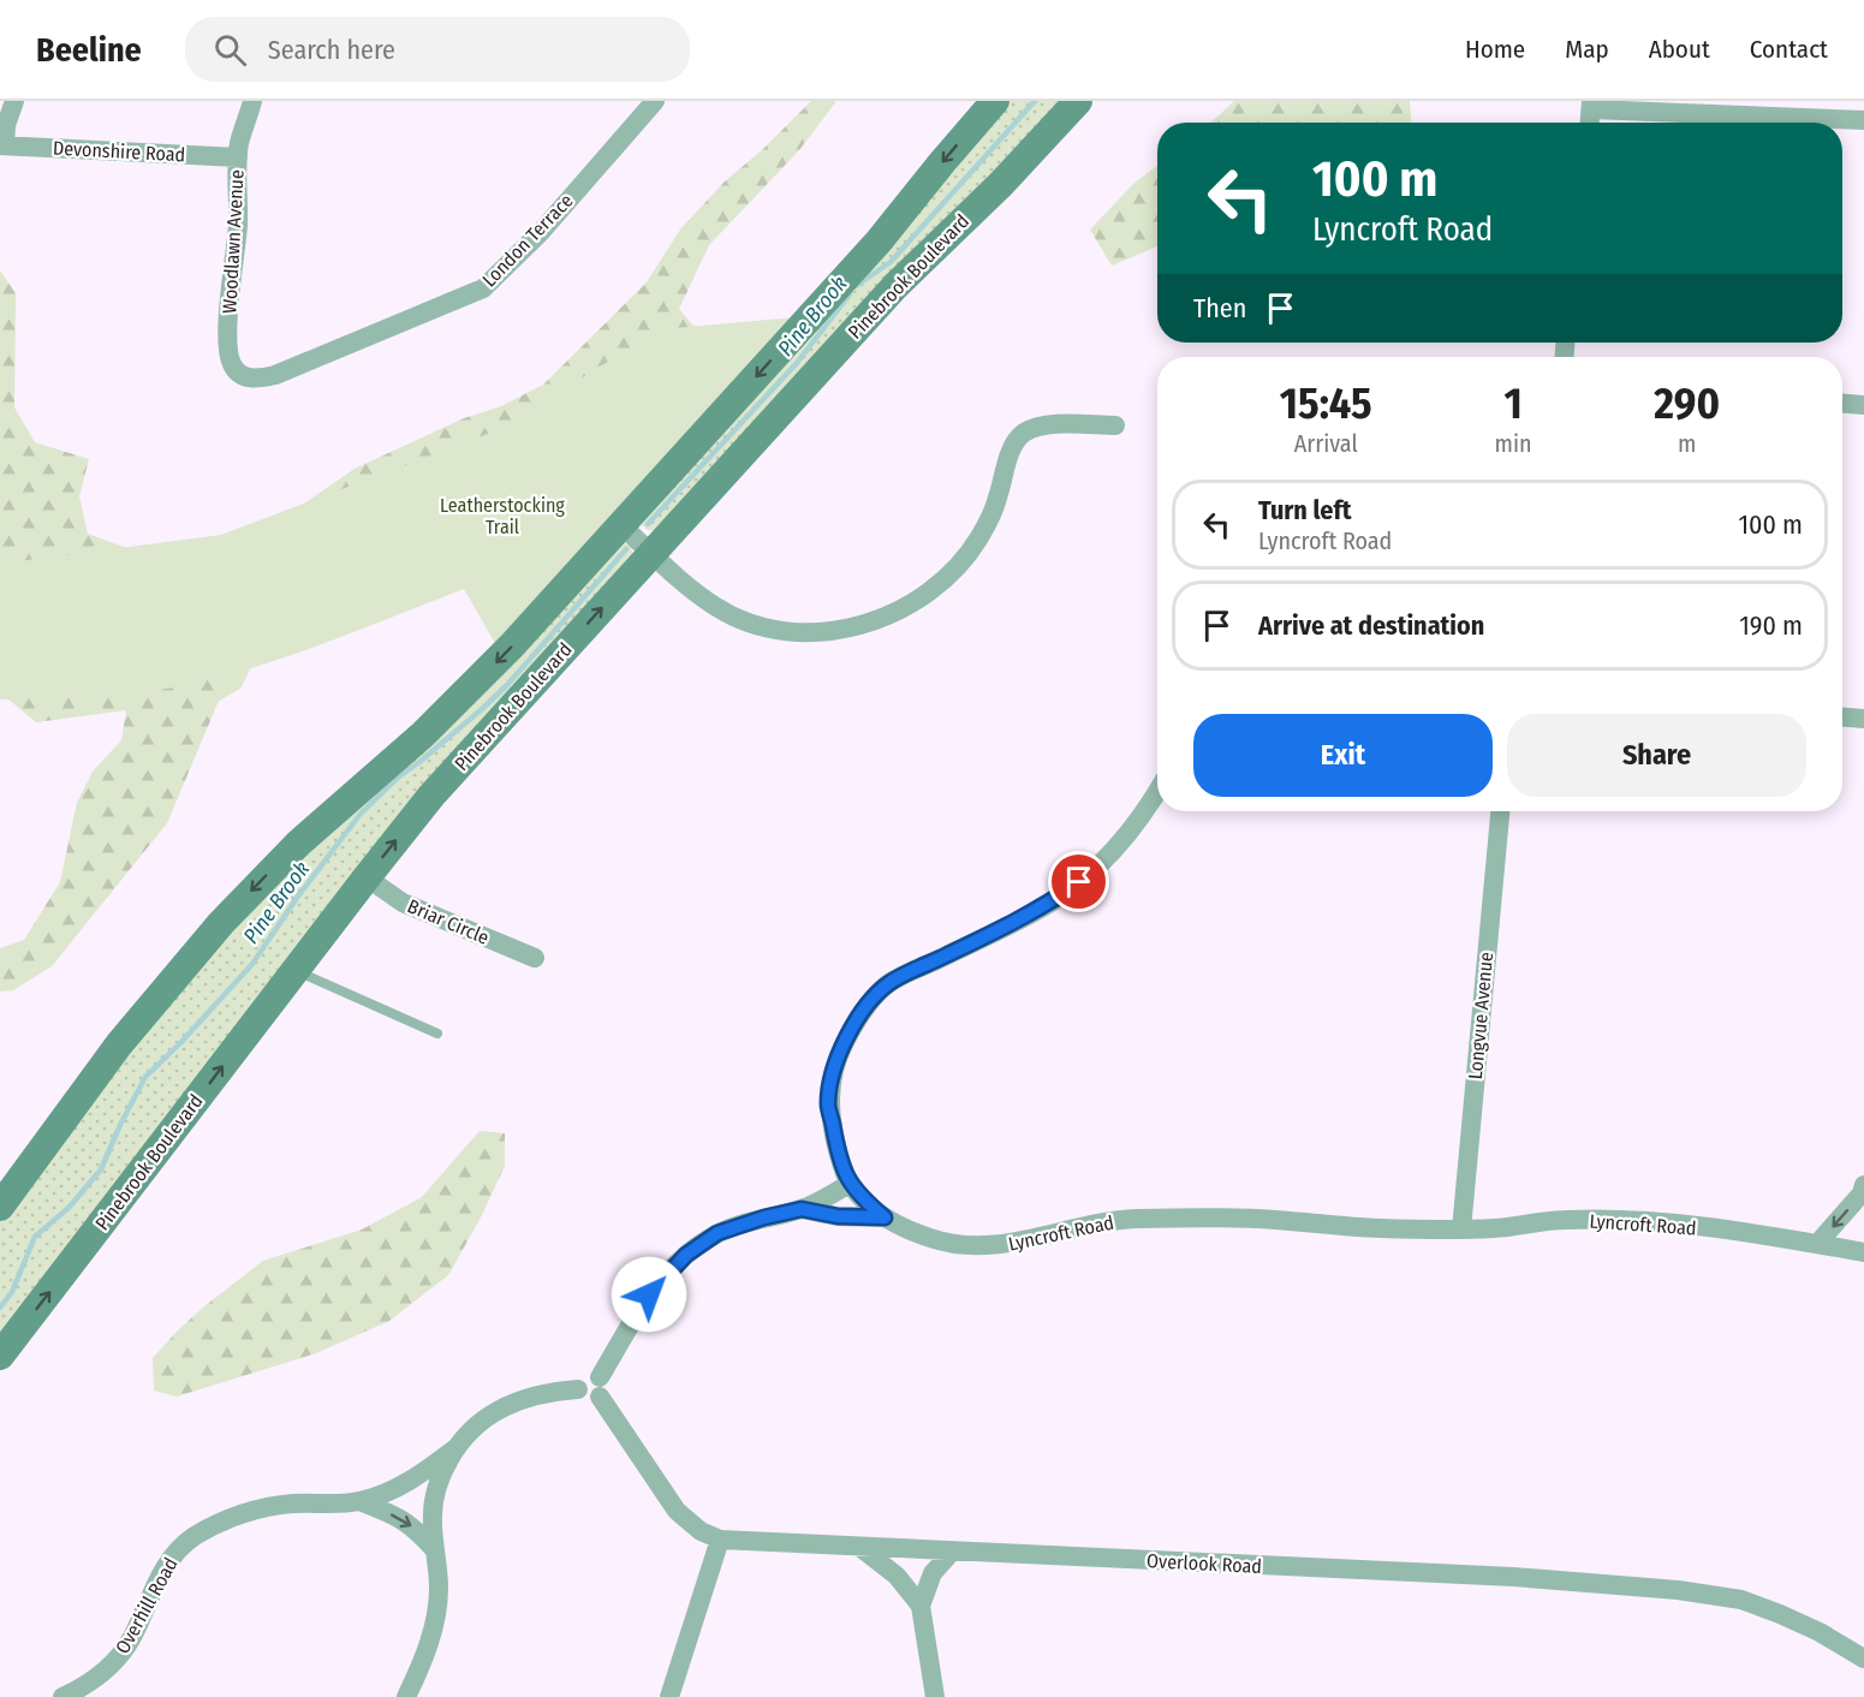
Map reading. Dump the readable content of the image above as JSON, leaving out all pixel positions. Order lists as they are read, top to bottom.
{
  "streets": {
    "street": [
      "Devonshire Road",
      "London Terrace",
      "Woodlawn Avenue",
      "Pinebrook Boulevard",
      "Briar Circle",
      "Longvue Avenue",
      "Lyncroft Road",
      "Overlook Road",
      "Overhill Road"
    ]
  },
  "crossings": [
    ["Devonshire Road", "Woodlawn Avenue"],
    ["London Terrace", "Woodlawn Avenue"],
    ["Pinebrook Boulevard", "Briar Circle"],
    ["Longvue Avenue", "Lyncroft Road"]
  ],
  "water": ["Pine Brook"],
  "parks": ["Leatherstocking Trail"],
  "page": {
    "header": "Beeline",
    "search": "Search here",
    "nav": [
      "Home",
      "Map",
      "About",
      "Contact"
    ],
    "turn": ["100 m", "Lyncroft Road"],
    "then": "Then",
    "eta": [
      "15:45",
      "Arrival",
      "1",
      "min",
      "290",
      "m"
    ],
    "list": [
      {
        "name": "Turn left",
        "note": "Lyncroft Road",
        "value": "100 m"
      },
      {
        "name": "Arrive at destination",
        "value": "190 m"
      }
    ],
    "buttons": ["Exit", "Share"]
  }
}
